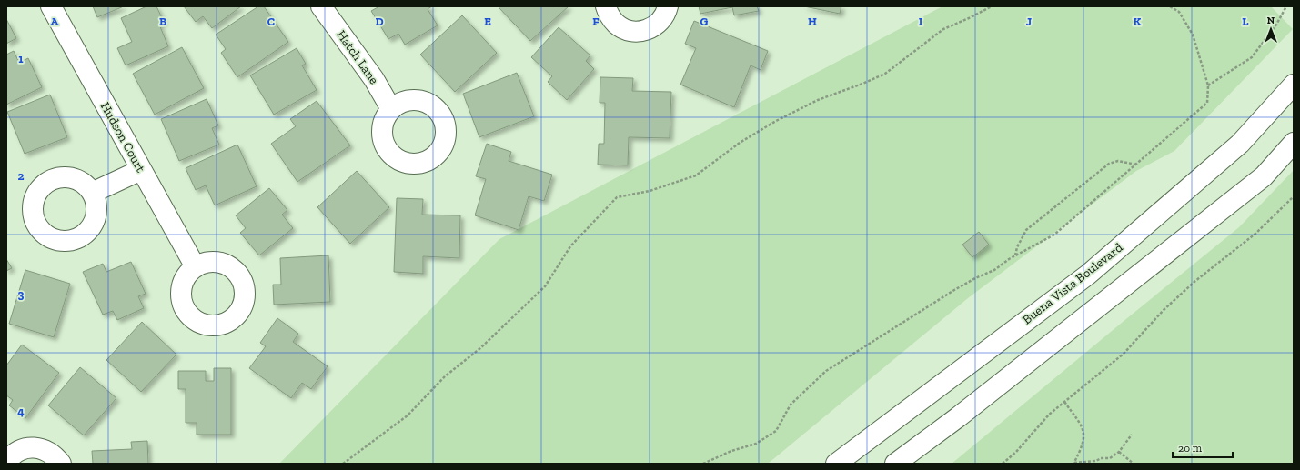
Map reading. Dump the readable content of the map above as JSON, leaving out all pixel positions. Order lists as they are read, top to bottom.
{
  "streets": {
    "main road": ["Hatch Lane", "Hudson Court", "Buena Vista Boulevard"]
  },
  "scale_bar": "20 m",
  "north": "top",
  "grid": {
    "columns": [
      "A",
      "B",
      "C",
      "D",
      "E",
      "F",
      "G",
      "H",
      "I",
      "J",
      "K",
      "L"
    ],
    "rows": [
      "1",
      "2",
      "3",
      "4"
    ]
  }
}
